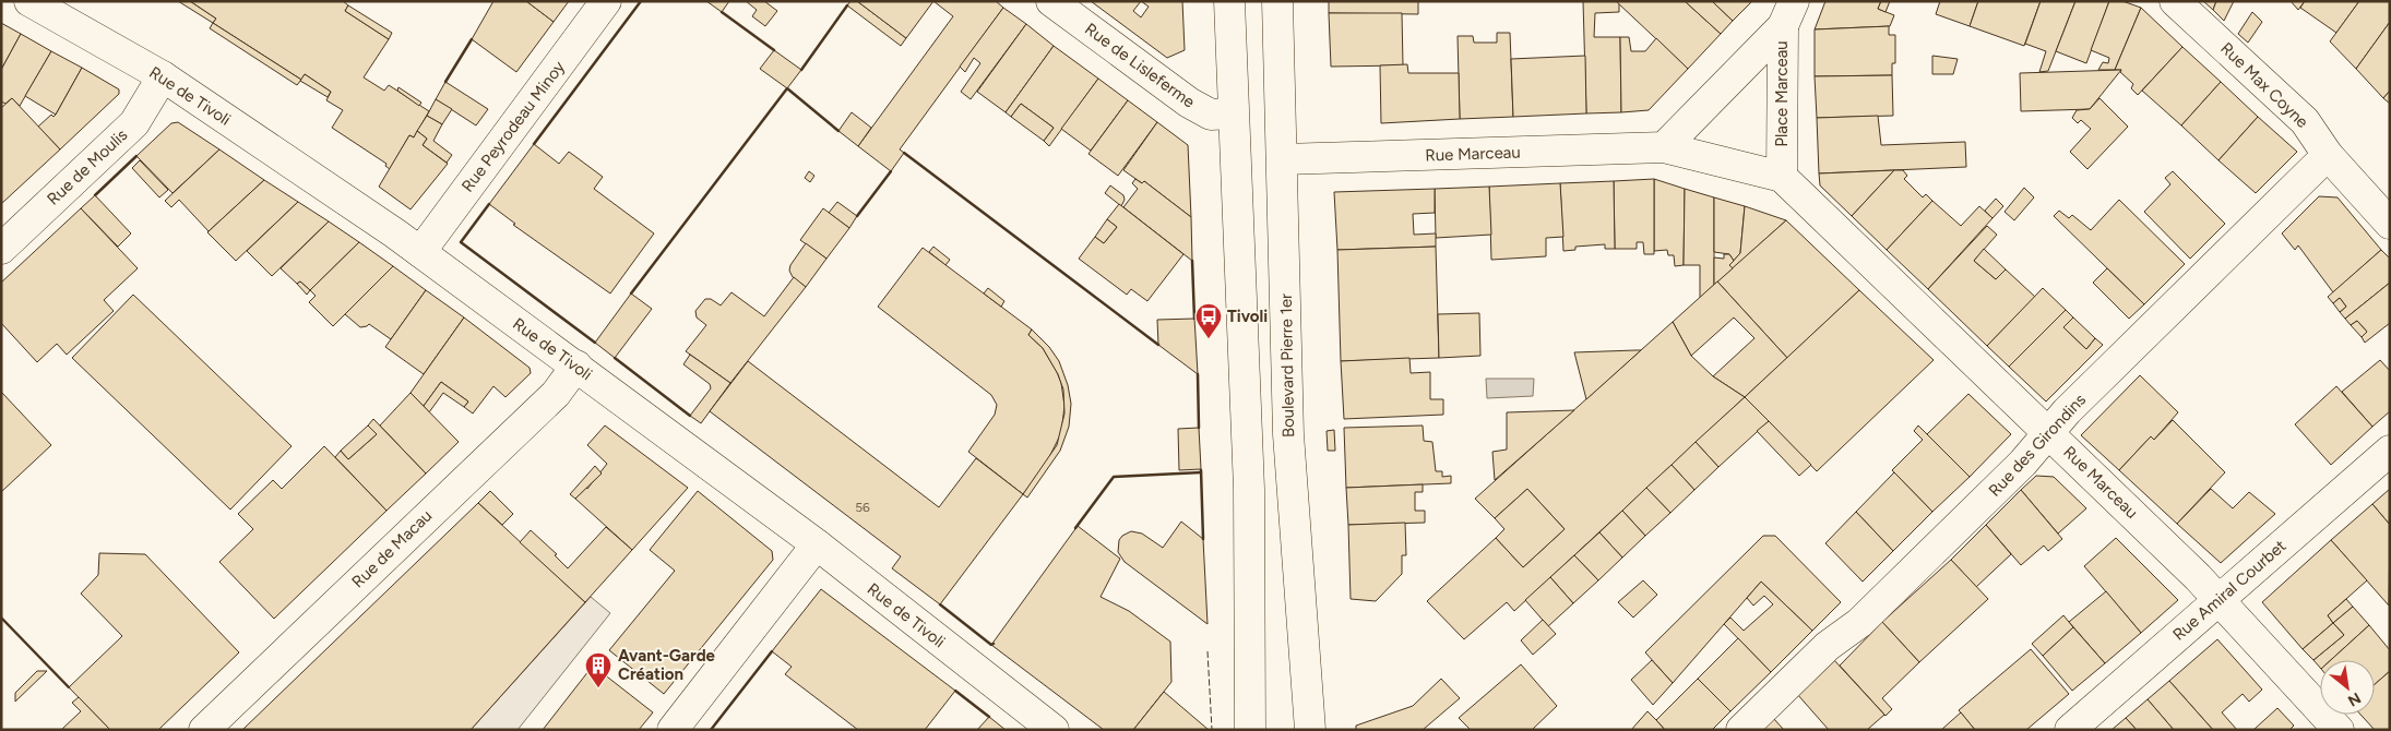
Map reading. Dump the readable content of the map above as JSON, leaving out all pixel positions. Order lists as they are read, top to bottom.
{
  "streets": {
    "street": [
      "Rue de Lisleferme",
      "Rue Max Coyne",
      "Place Marceau",
      "Rue de Tivoli",
      "Rue Peyrodeau Minoy",
      "Rue Marceau",
      "Rue de Moulis",
      "Boulevard Pierre 1er",
      "Rue des Girondins",
      "Rue de Macau",
      "Rue Amiral Courbet"
    ]
  },
  "crossings": [
    ["Rue Max Coyne", "Rue des Girondins"],
    ["Place Marceau", "Rue Marceau"],
    ["Rue de Tivoli", "Rue Peyrodeau Minoy"],
    ["Rue de Tivoli", "Rue de Moulis"],
    ["Rue de Tivoli", "Rue de Macau"],
    ["Rue Marceau", "Boulevard Pierre 1er"],
    ["Rue Marceau", "Rue des Girondins"],
    ["Rue Marceau", "Rue Amiral Courbet"]
  ],
  "places": {
    "bus stop": ["Tivoli"],
    "building": ["Avant-Garde Création"]
  },
  "house_numbers": ["56"],
  "north": "bottom right"
}
